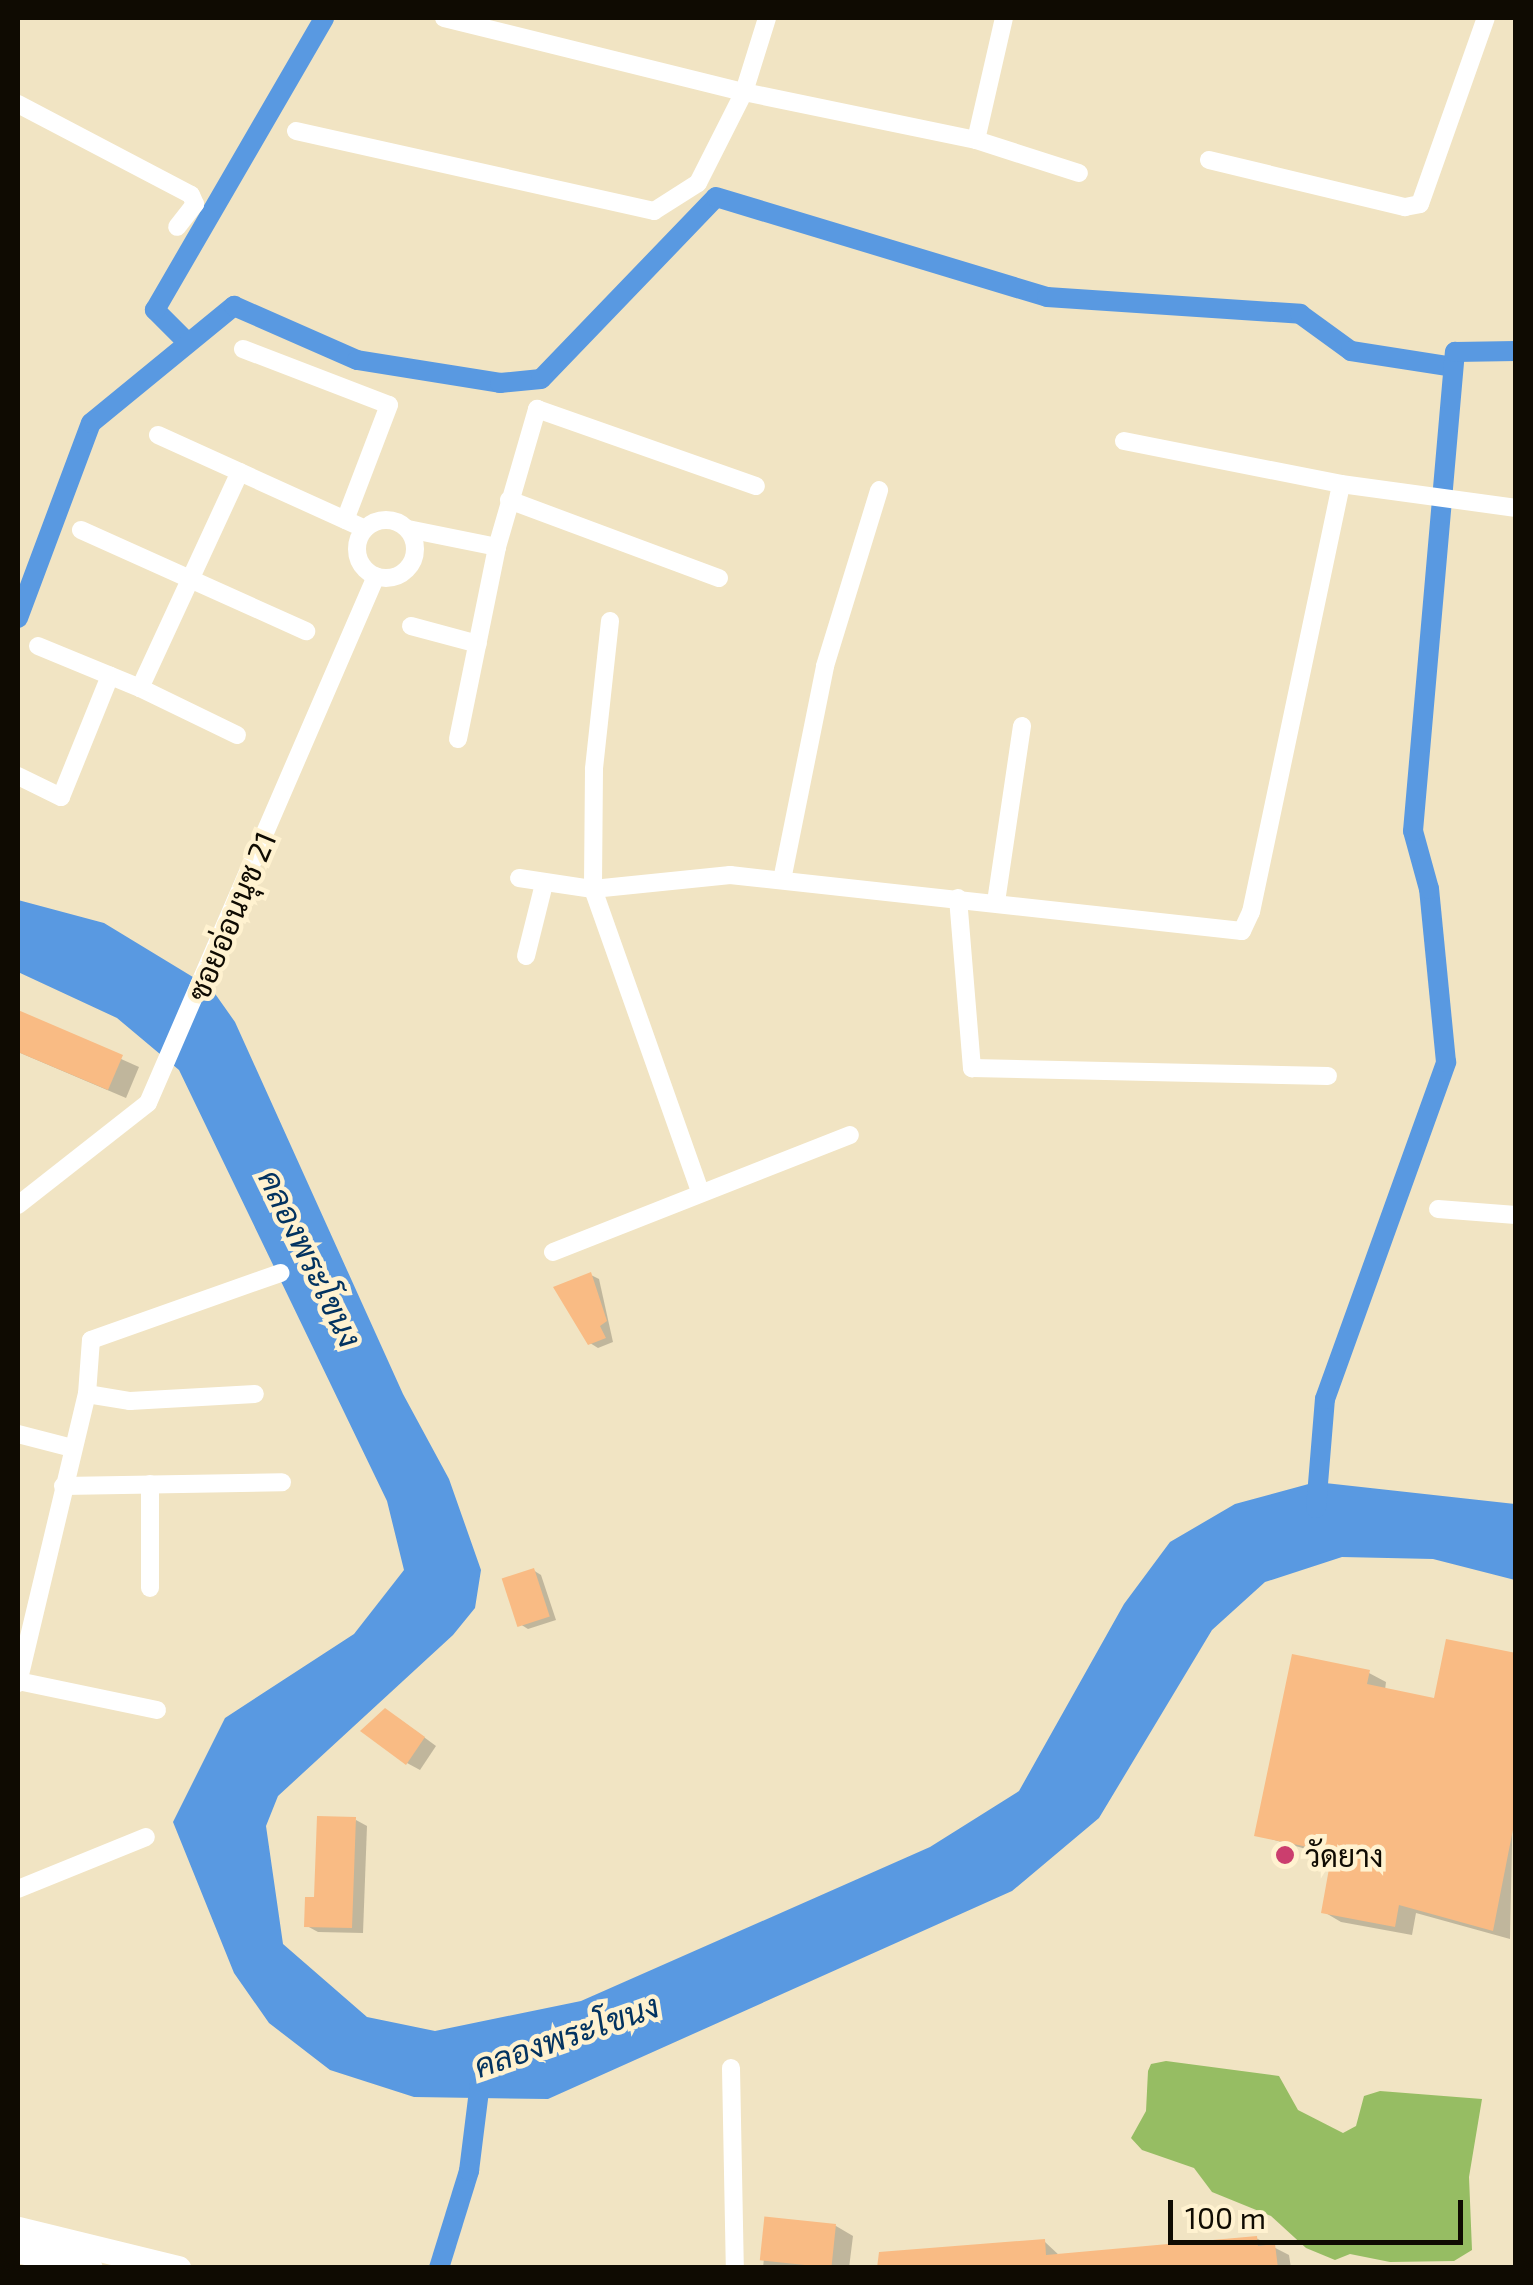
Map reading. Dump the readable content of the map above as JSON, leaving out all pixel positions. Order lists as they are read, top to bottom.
{
  "streets": {
    "street": ["ซอยอ่อนนุช 21"]
  },
  "water": ["คลองพระโขนง"],
  "places": ["วัดยาง"],
  "scale_bar": "100 m"
}
